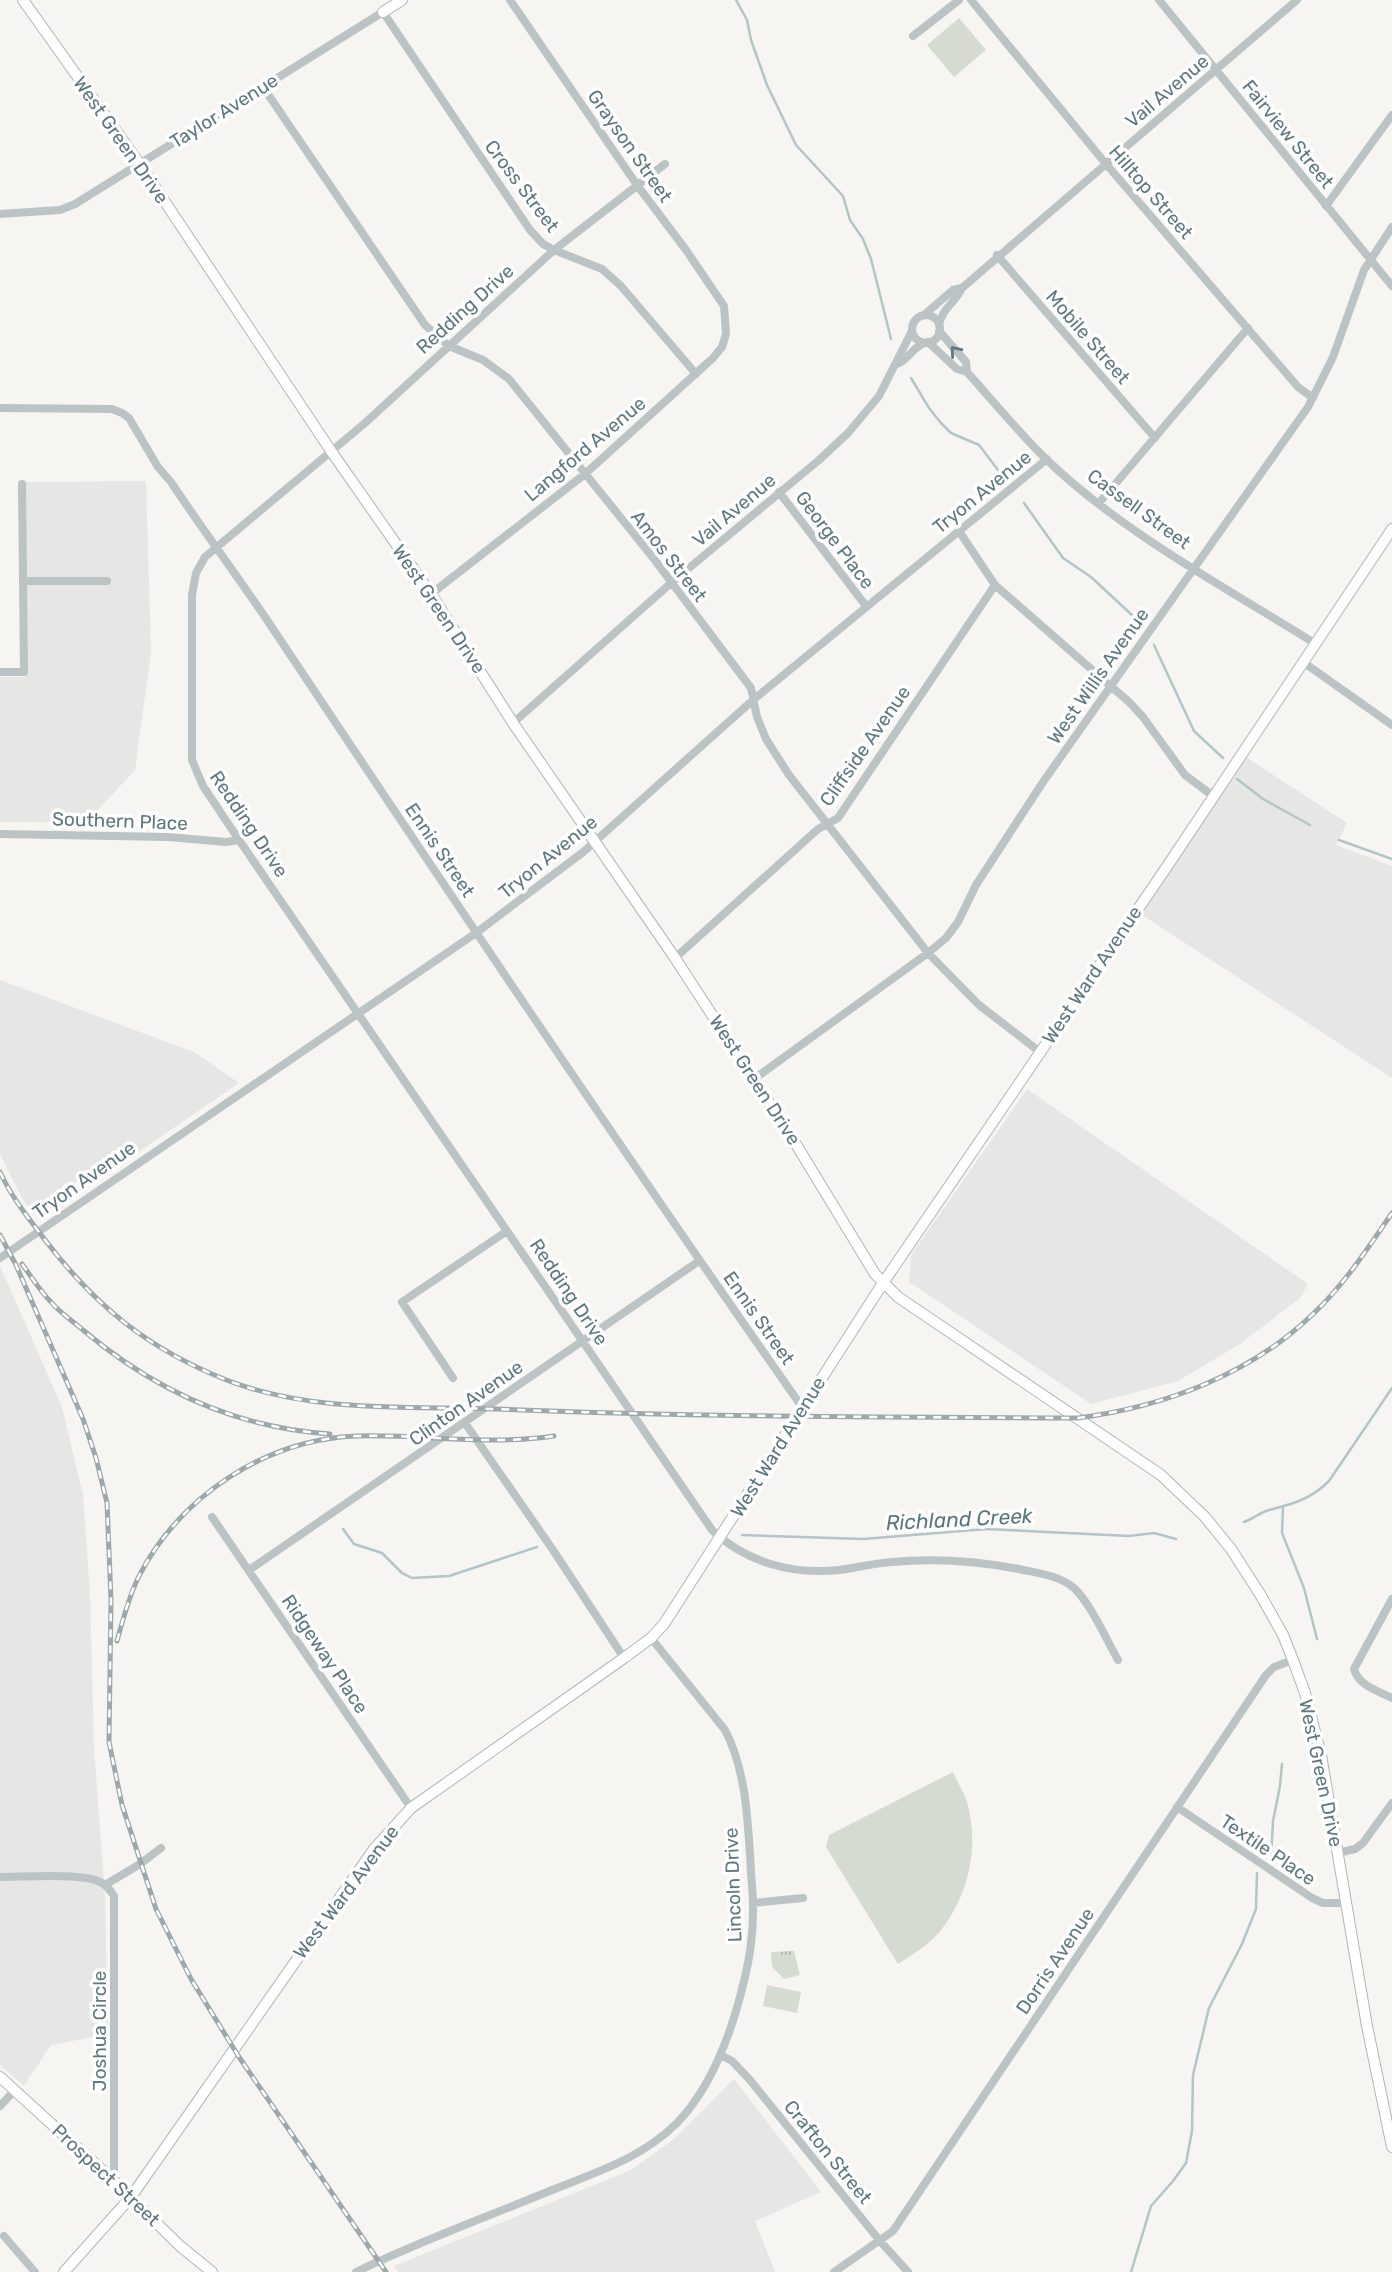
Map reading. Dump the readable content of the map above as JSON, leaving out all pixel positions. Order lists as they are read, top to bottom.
{
  "streets": {
    "main road": [
      "Taylor Avenue",
      "West Green Drive",
      "West Ward Avenue",
      "Prospect Street"
    ],
    "street": [
      "Vail Avenue",
      "Fairview Street",
      "Grayson Street",
      "Cross Street",
      "Hilltop Street",
      "Redding Drive",
      "Mobile Street",
      "Langford Avenue",
      "Tryon Avenue",
      "Cassell Street",
      "George Place",
      "Amos Street",
      "West Willis Avenue",
      "Cliffside Avenue",
      "Southern Place",
      "Ennis Street",
      "Clinton Avenue",
      "Ridgeway Place",
      "Textile Place",
      "Lincoln Drive",
      "Dorris Avenue",
      "Joshua Circle",
      "Crafton Street"
    ]
  },
  "crossings": [
    ["Vail Avenue", "Fairview Street"],
    ["Vail Avenue", "West Green Drive"],
    ["Vail Avenue", "Hilltop Street"],
    ["Vail Avenue", "Mobile Street"],
    ["Vail Avenue", "Cassell Street"],
    ["Vail Avenue", "George Place"],
    ["Vail Avenue", "Amos Street"],
    ["Taylor Avenue", "West Green Drive"],
    ["Taylor Avenue", "Cross Street"],
    ["Taylor Avenue", "Amos Street"],
    ["Fairview Street", "West Willis Avenue"],
    ["West Green Drive", "Redding Drive"],
    ["West Green Drive", "Langford Avenue"],
    ["West Green Drive", "Tryon Avenue"],
    ["West Green Drive", "West Willis Avenue"],
    ["West Green Drive", "Cliffside Avenue"],
    ["West Green Drive", "West Ward Avenue"],
    ["West Green Drive", "Textile Place"],
    ["West Green Drive", "Dorris Avenue"],
    ["Grayson Street", "Redding Drive"],
    ["Grayson Street", "Langford Avenue"],
    ["Cross Street", "Redding Drive"],
    ["Cross Street", "Langford Avenue"],
    ["Hilltop Street", "West Willis Avenue"],
    ["Redding Drive", "Tryon Avenue"],
    ["Redding Drive", "Amos Street"],
    ["Redding Drive", "Southern Place"],
    ["Redding Drive", "Ennis Street"],
    ["Redding Drive", "West Ward Avenue"],
    ["Redding Drive", "Clinton Avenue"],
    ["Langford Avenue", "Amos Street"],
    ["Tryon Avenue", "Cassell Street"],
    ["Tryon Avenue", "George Place"],
    ["Tryon Avenue", "Amos Street"],
    ["Tryon Avenue", "Ennis Street"],
    ["Cassell Street", "West Willis Avenue"],
    ["Cassell Street", "West Ward Avenue"],
    ["Amos Street", "West Willis Avenue"],
    ["Amos Street", "Cliffside Avenue"],
    ["Amos Street", "West Ward Avenue"],
    ["Ennis Street", "West Ward Avenue"],
    ["Ennis Street", "Clinton Avenue"],
    ["West Ward Avenue", "Ridgeway Place"],
    ["West Ward Avenue", "Lincoln Drive"],
    ["West Ward Avenue", "Prospect Street"],
    ["Clinton Avenue", "Ridgeway Place"],
    ["Textile Place", "Dorris Avenue"],
    ["Lincoln Drive", "Crafton Street"],
    ["Dorris Avenue", "Crafton Street"],
    ["Joshua Circle", "Prospect Street"]
  ],
  "water": ["Richland Creek"]
}
